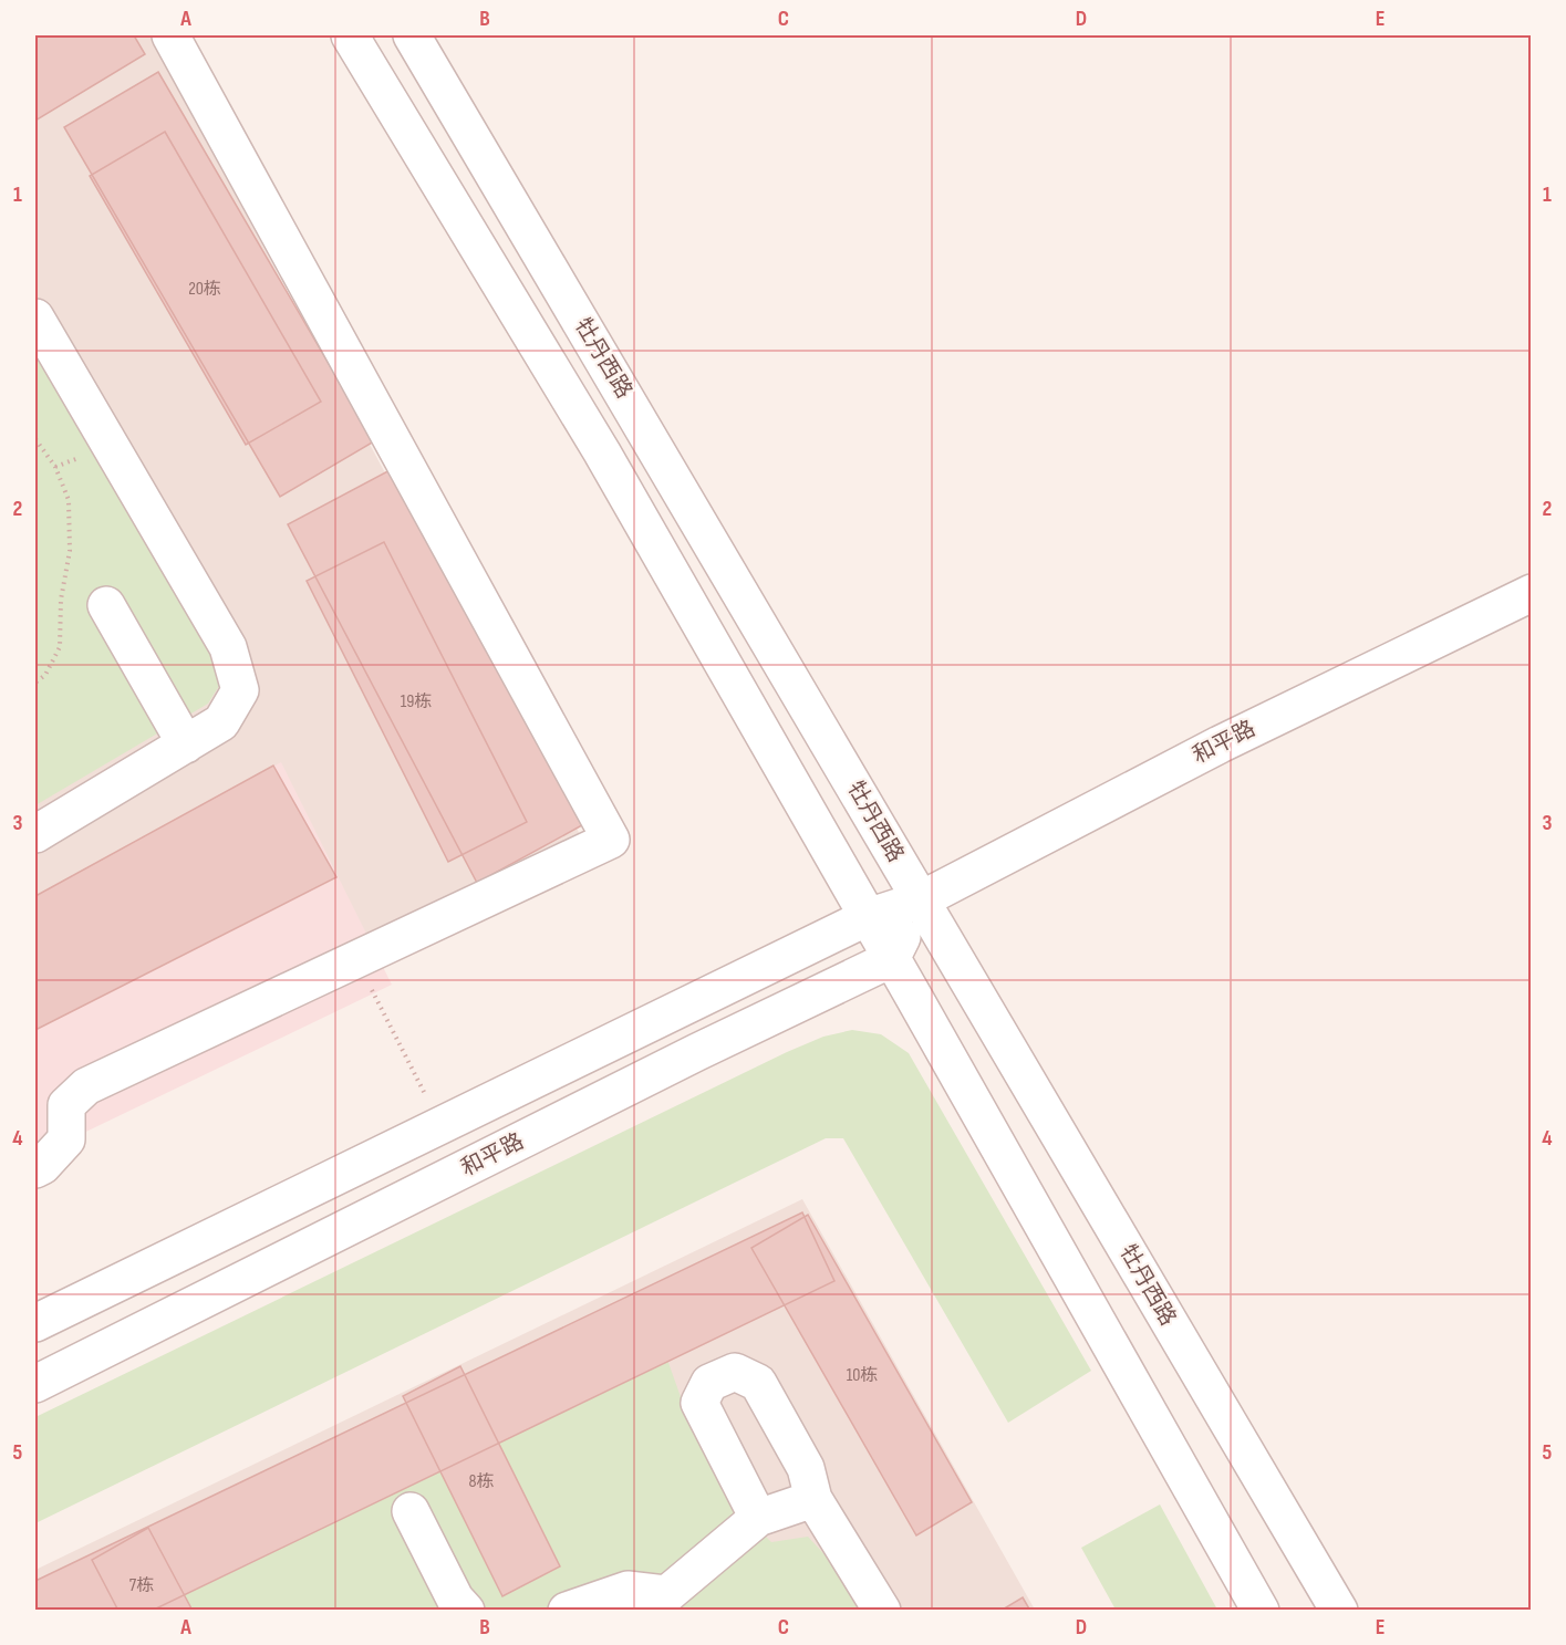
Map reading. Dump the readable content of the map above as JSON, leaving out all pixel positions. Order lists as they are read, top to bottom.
{
  "streets": {
    "street": ["牡丹西路", "和平路"]
  },
  "crossings": [
    ["牡丹西路", "和平路"]
  ],
  "house_numbers": [
    "20栋",
    "19栋",
    "10栋",
    "8栋",
    "7栋"
  ],
  "grid": {
    "columns": [
      "A",
      "B",
      "C",
      "D",
      "E"
    ],
    "rows": [
      "1",
      "2",
      "3",
      "4",
      "5"
    ]
  }
}
